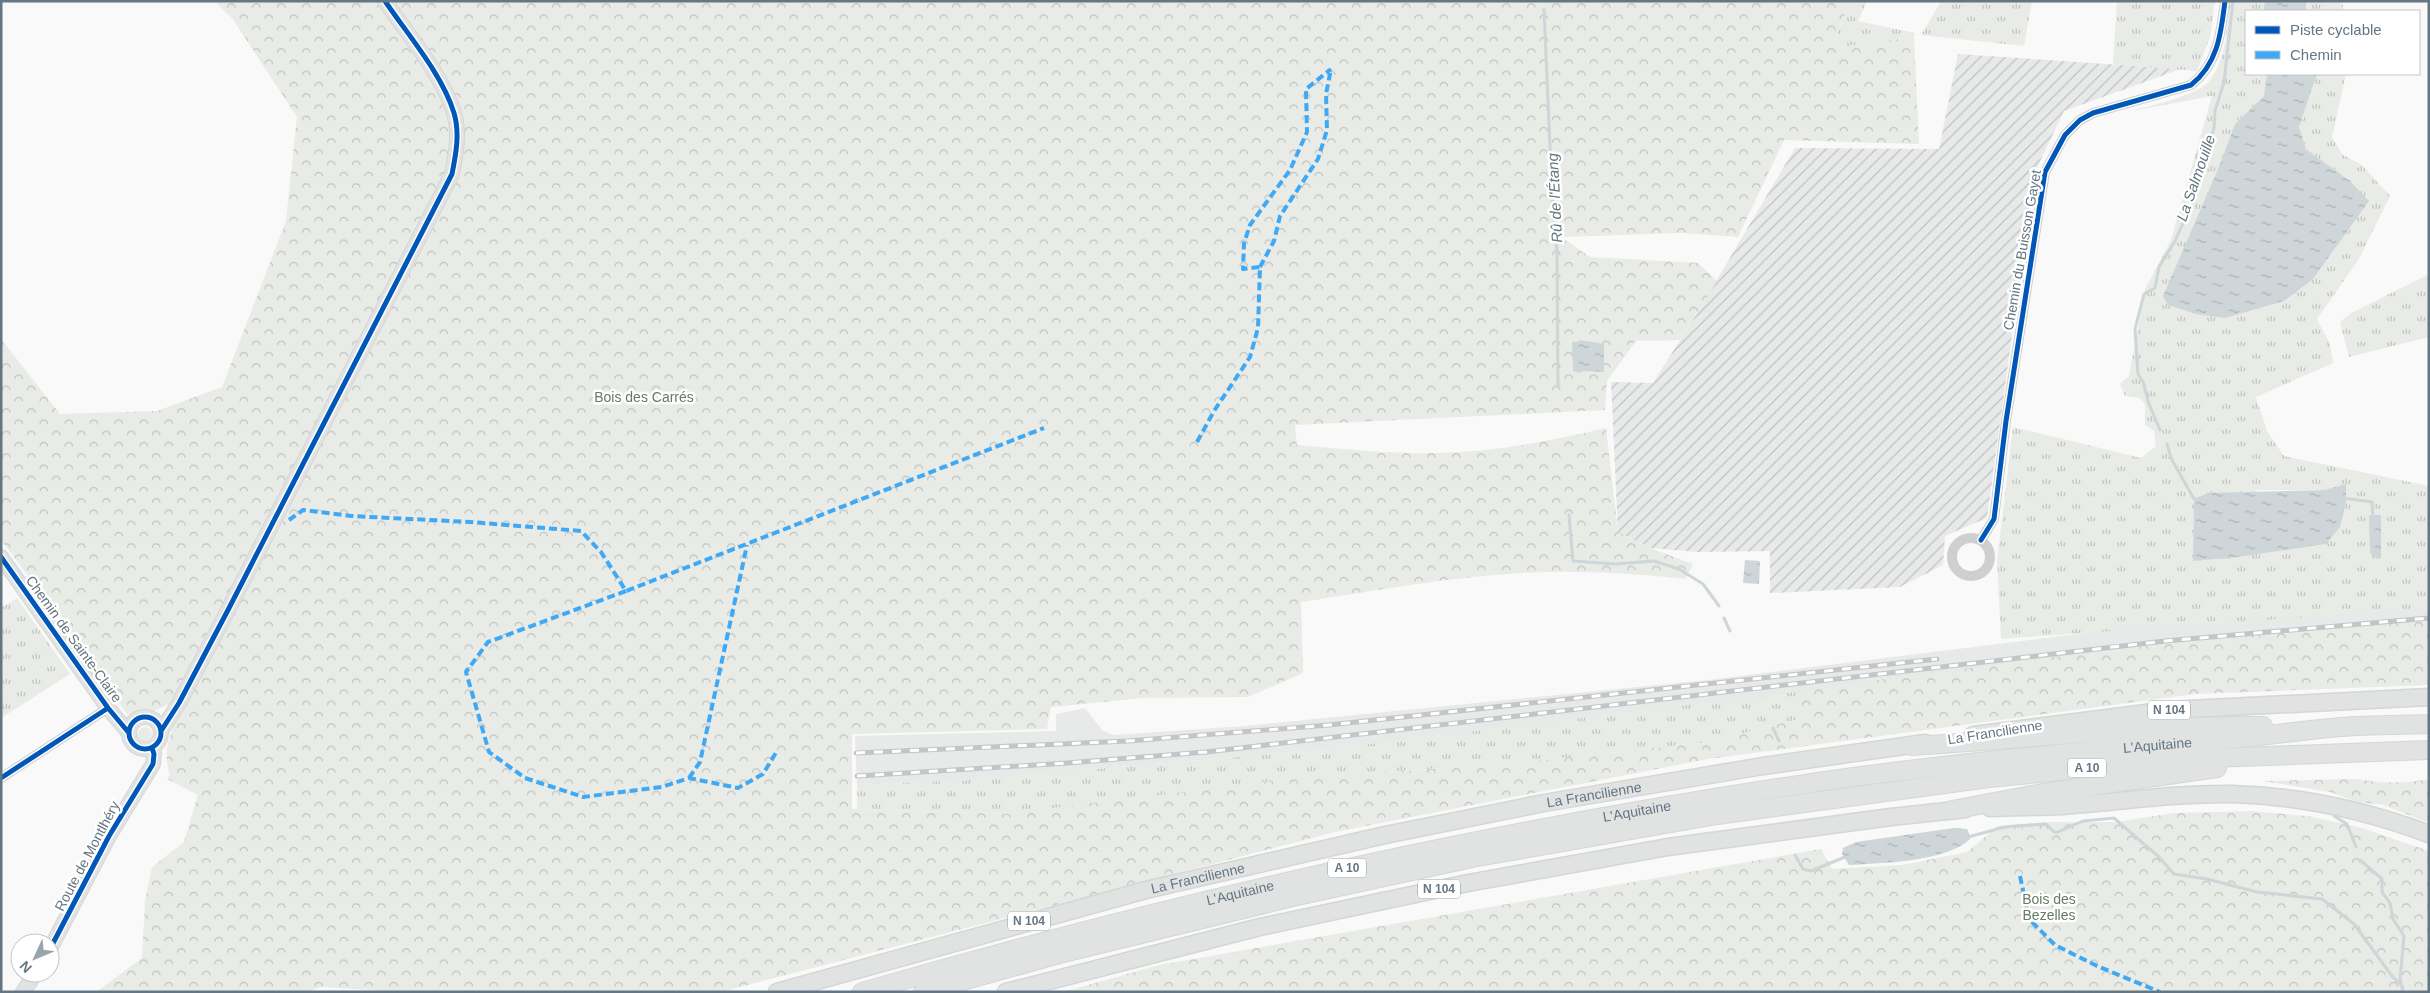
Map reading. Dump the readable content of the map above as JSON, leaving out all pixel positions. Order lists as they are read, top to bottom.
{
  "streets": {
    "highway": [
      "N 104",
      "La Francilienne",
      "L'Aquitaine",
      "A 10"
    ],
    "main road": ["Chemin de Sainte-Claire", "Route de Montlhéry"],
    "street": ["Chemin du Buisson Gayet"]
  },
  "crossings": [
    ["Chemin de Sainte-Claire", "Route de Montlhéry"]
  ],
  "water": ["La Salmouille", "Rû de l'Étang"],
  "parks": ["Bois des Carrés", "Bois des Bezelles"],
  "legend": ["Piste cyclable", "Chemin"],
  "north": "bottom left"
}
